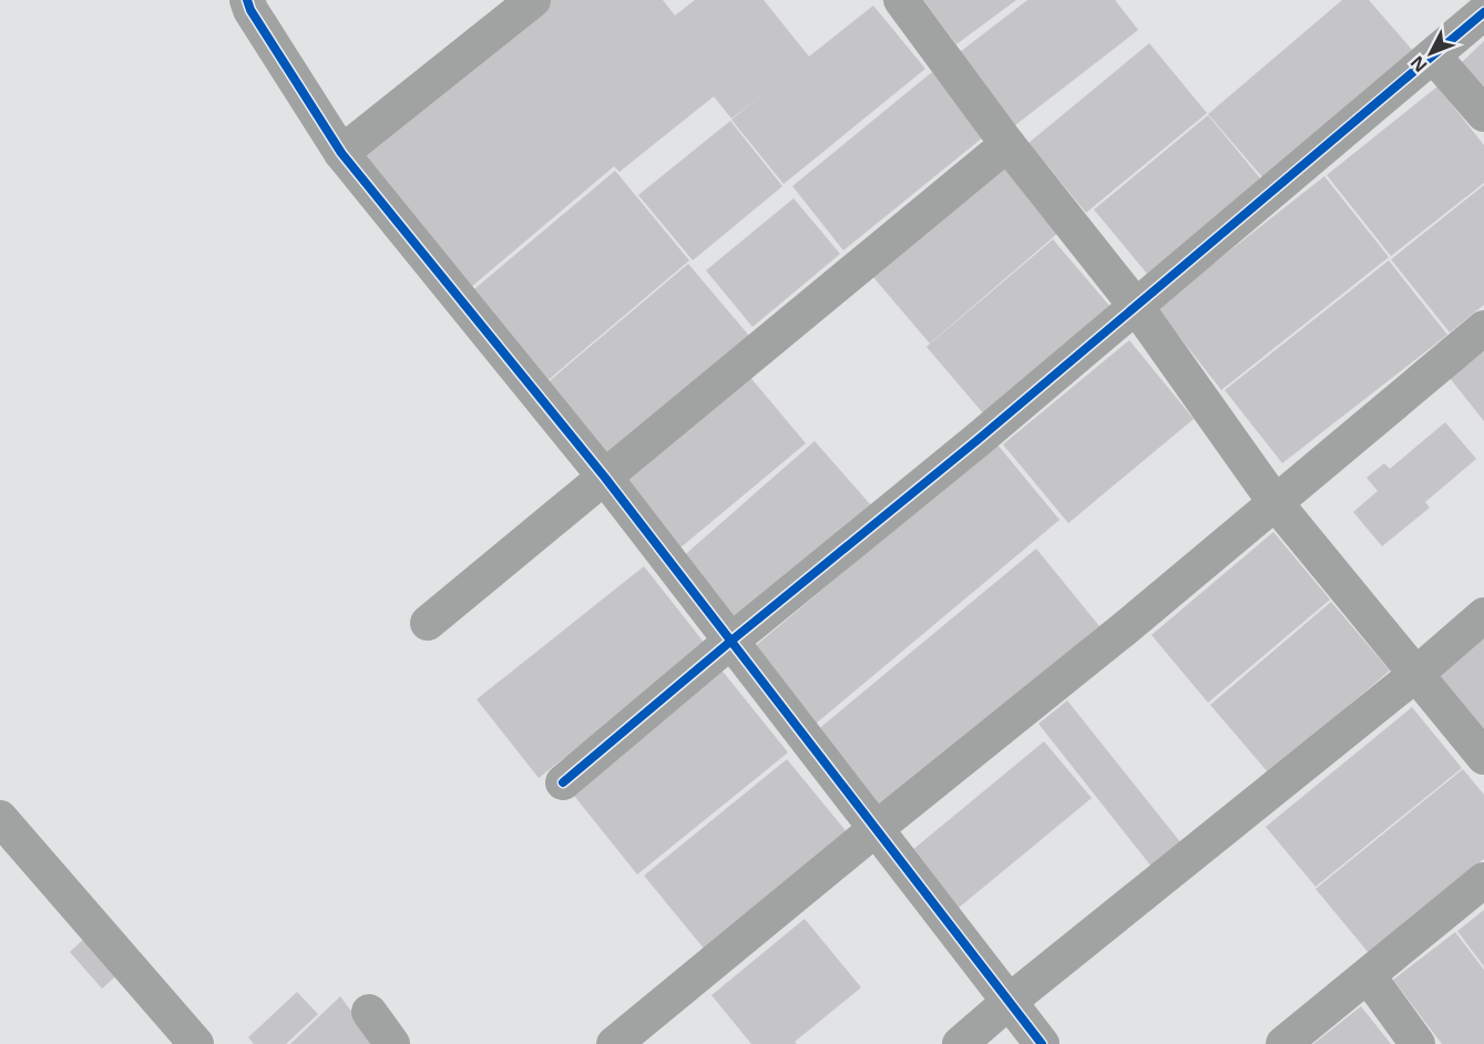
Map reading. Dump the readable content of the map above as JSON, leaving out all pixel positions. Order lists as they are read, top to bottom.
{
  "north": "bottom left"
}
